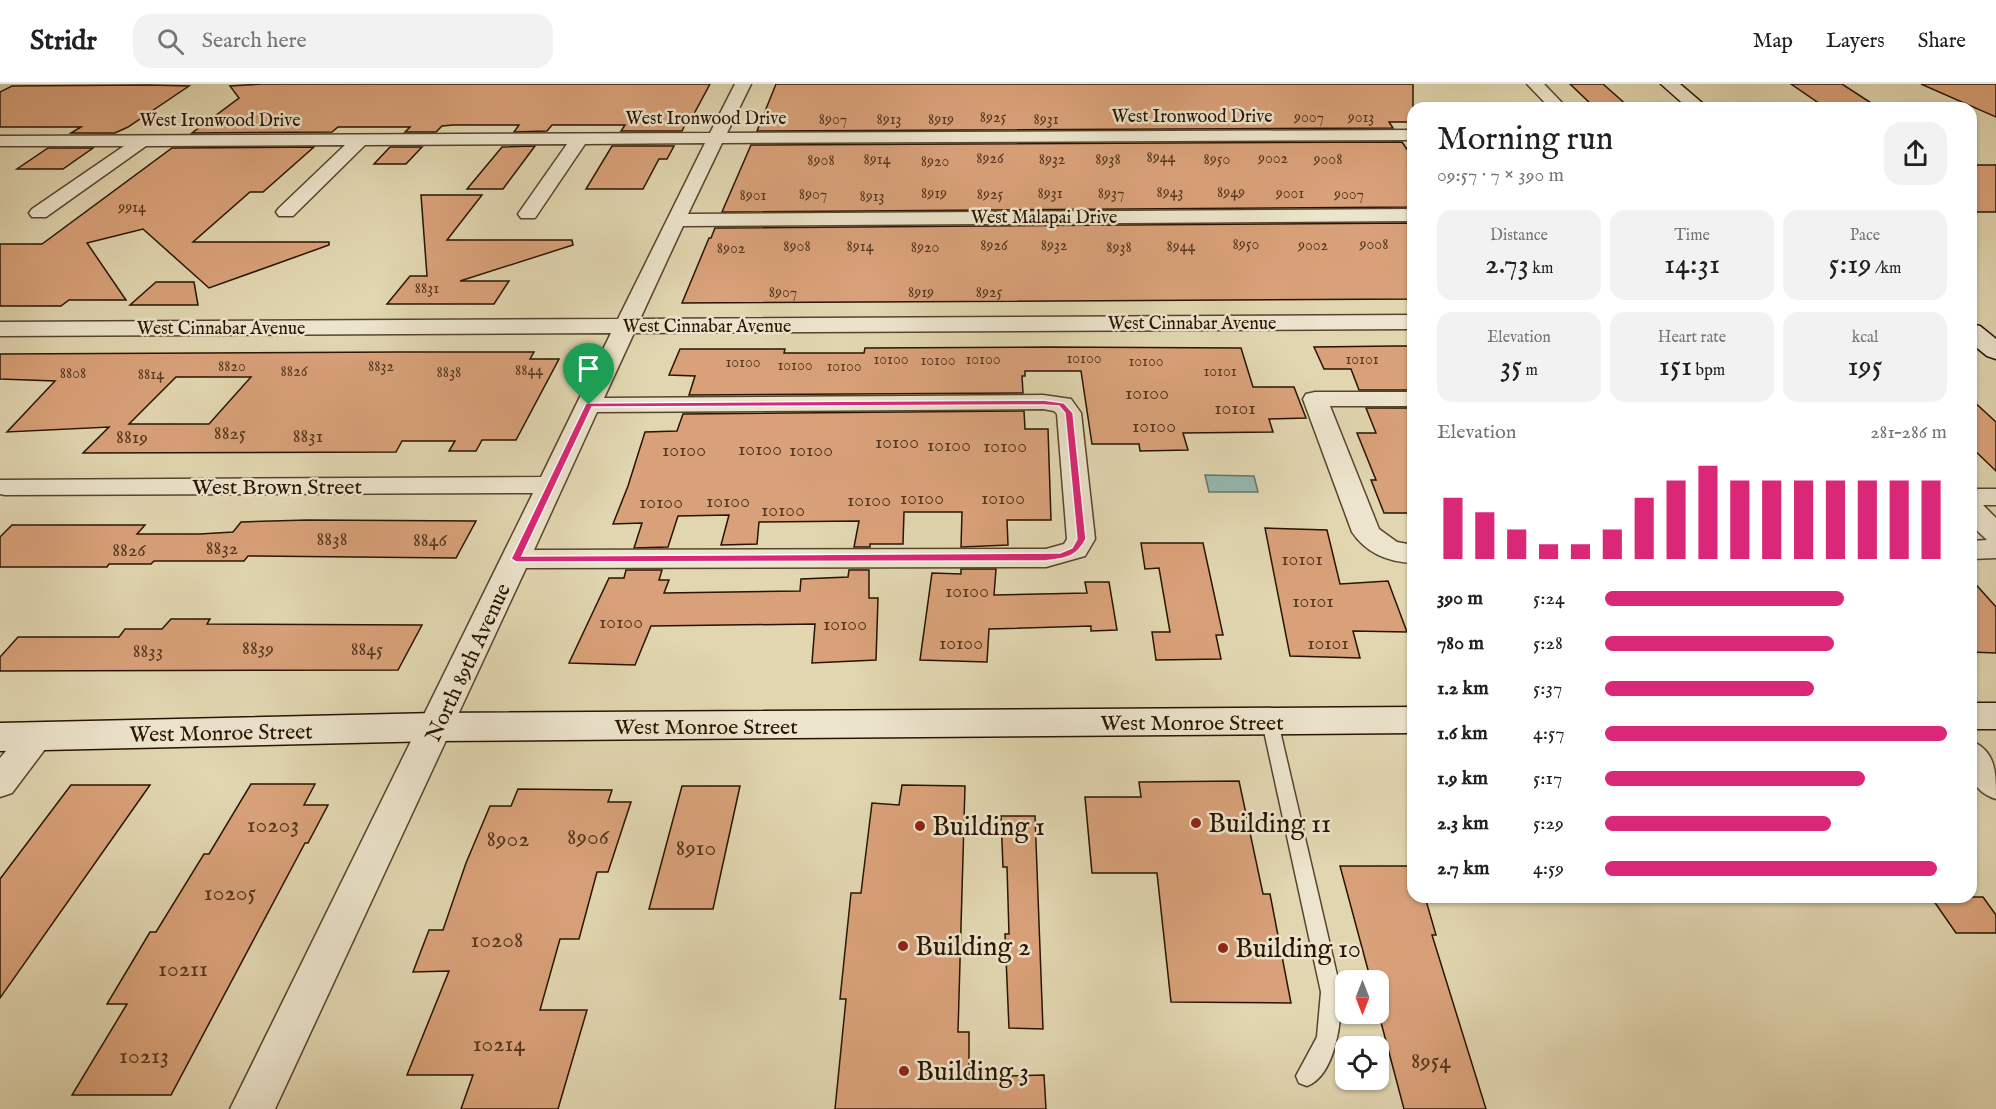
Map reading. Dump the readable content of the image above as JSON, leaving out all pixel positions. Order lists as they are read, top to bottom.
{
  "streets": {
    "street": [
      "West Ironwood Drive",
      "West Malapai Drive",
      "West Cinnabar Avenue",
      "West Brown Street",
      "North 89th Avenue",
      "West Monroe Street"
    ]
  },
  "crossings": [
    ["West Ironwood Drive", "North 89th Avenue"],
    ["West Malapai Drive", "North 89th Avenue"],
    ["West Cinnabar Avenue", "North 89th Avenue"],
    ["West Brown Street", "North 89th Avenue"],
    ["North 89th Avenue", "West Monroe Street"]
  ],
  "places": [
    "Building 11",
    "Building 1",
    "Building 2",
    "Building 10",
    "Building 3"
  ],
  "house_numbers": [
    "8925",
    "9007",
    "9013",
    "8907",
    "8913",
    "8919",
    "8931",
    "8944",
    "8926",
    "9002",
    "8914",
    "8932",
    "8938",
    "8950",
    "9008",
    "8908",
    "8920",
    "8943",
    "8949",
    "8919",
    "8931",
    "8937",
    "9001",
    "8907",
    "8925",
    "9007",
    "8901",
    "8913",
    "9914",
    "8950",
    "9008",
    "8926",
    "8932",
    "9002",
    "8908",
    "8914",
    "8944",
    "8920",
    "8938",
    "8902",
    "8831",
    "8907",
    "8919",
    "8925",
    "10100",
    "10100",
    "10100",
    "10101",
    "10100",
    "10100",
    "10100",
    "10100",
    "8820",
    "8832",
    "10100",
    "8844",
    "8826",
    "10101",
    "8838",
    "8808",
    "8814",
    "10100",
    "10101",
    "10100",
    "8825",
    "8831",
    "8819",
    "10100",
    "10100",
    "10100",
    "10100",
    "10100",
    "10100",
    "10100",
    "10100",
    "10100",
    "10100",
    "10100",
    "10100",
    "8838",
    "8846",
    "8832",
    "8826",
    "10101",
    "10100",
    "10101",
    "10100",
    "10100",
    "10100",
    "10101",
    "8839",
    "8845",
    "8833",
    "10203",
    "8906",
    "8902",
    "8910",
    "10205",
    "10208",
    "10211",
    "10214",
    "10213",
    "8954"
  ],
  "north": "bottom",
  "page": {
    "header": "Stridr",
    "search": "Search here",
    "nav": ["Map", "Layers", "Share"],
    "heading": ["Morning run", "09:57 · 7 × 390 m"],
    "stats": [
      ["Distance", "2.73 km"],
      ["Time", "14:31"],
      ["Pace", "5:19 /km"],
      ["Elevation", "35 m"],
      ["Heart rate", "151 bpm"],
      ["kcal", "195"]
    ],
    "chart": ["Elevation", "281–286 m"],
    "list": [
      {
        "name": "390 m",
        "note": "5:24"
      },
      {
        "name": "780 m",
        "note": "5:28"
      },
      {
        "name": "1.2 km",
        "note": "5:37"
      },
      {
        "name": "1.6 km",
        "note": "4:57"
      },
      {
        "name": "1.9 km",
        "note": "5:17"
      },
      {
        "name": "2.3 km",
        "note": "5:29"
      },
      {
        "name": "2.7 km",
        "note": "4:59"
      }
    ]
  }
}
